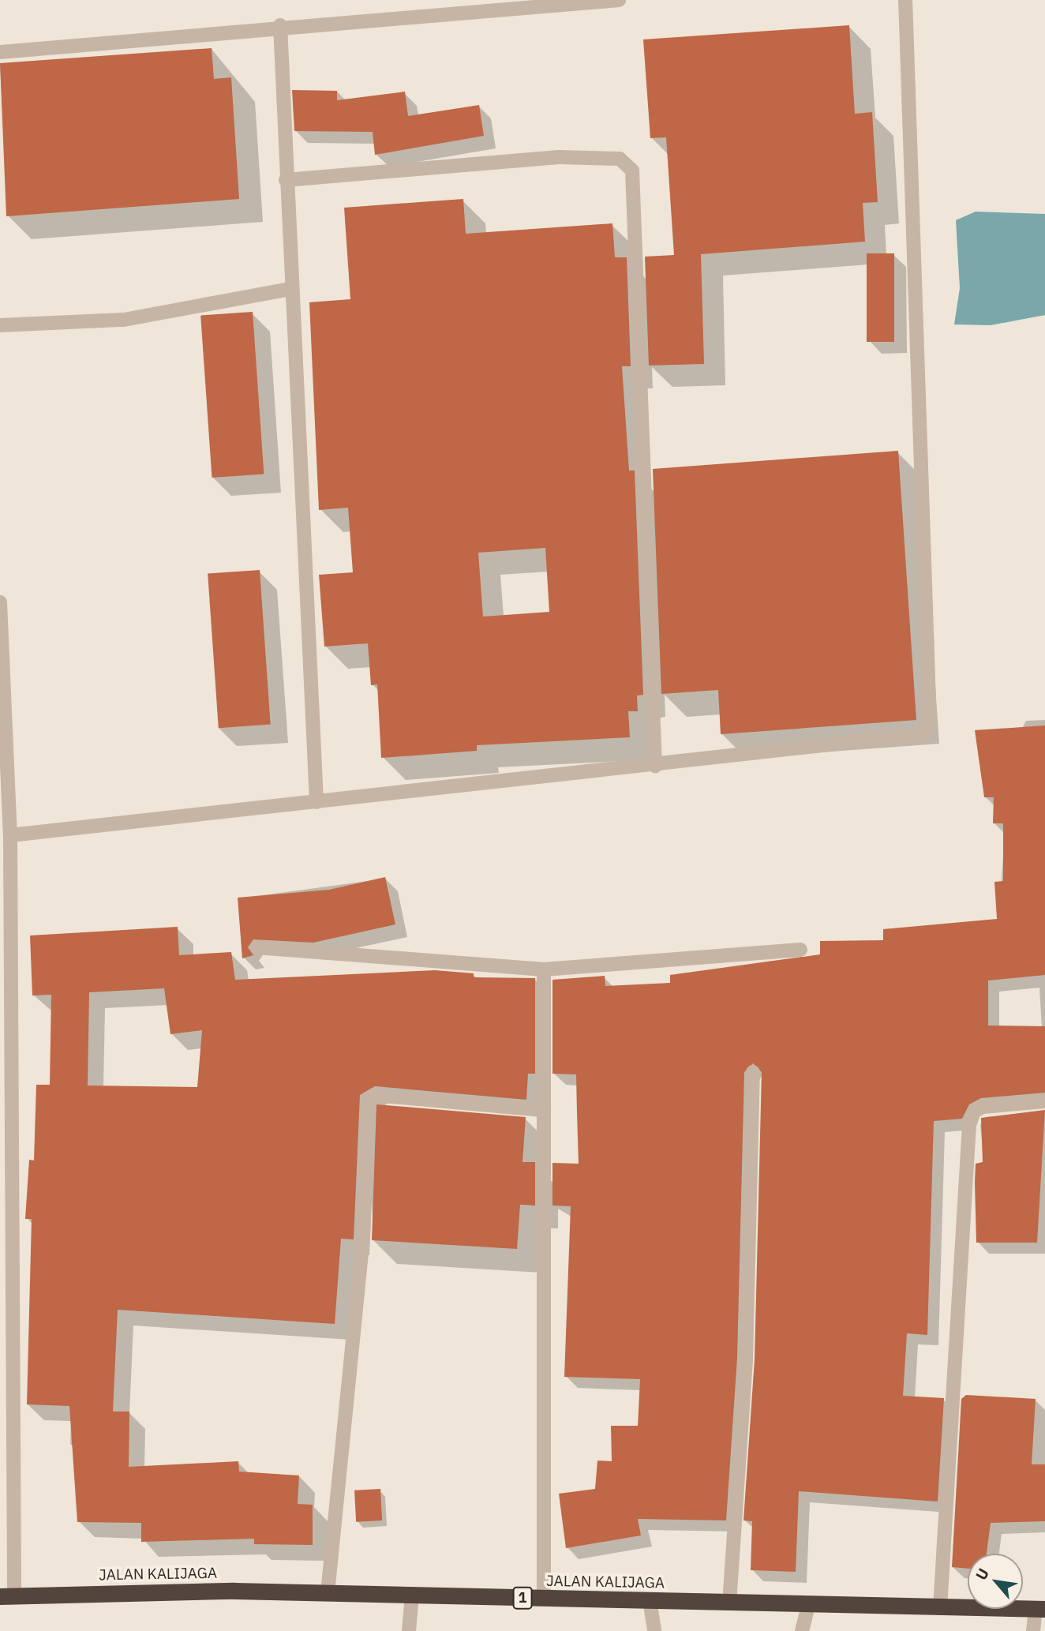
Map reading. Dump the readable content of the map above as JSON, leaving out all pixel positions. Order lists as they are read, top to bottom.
{
  "streets": {
    "highway": ["JALAN KALIJAGA", "1"]
  },
  "north": "top left"
}
